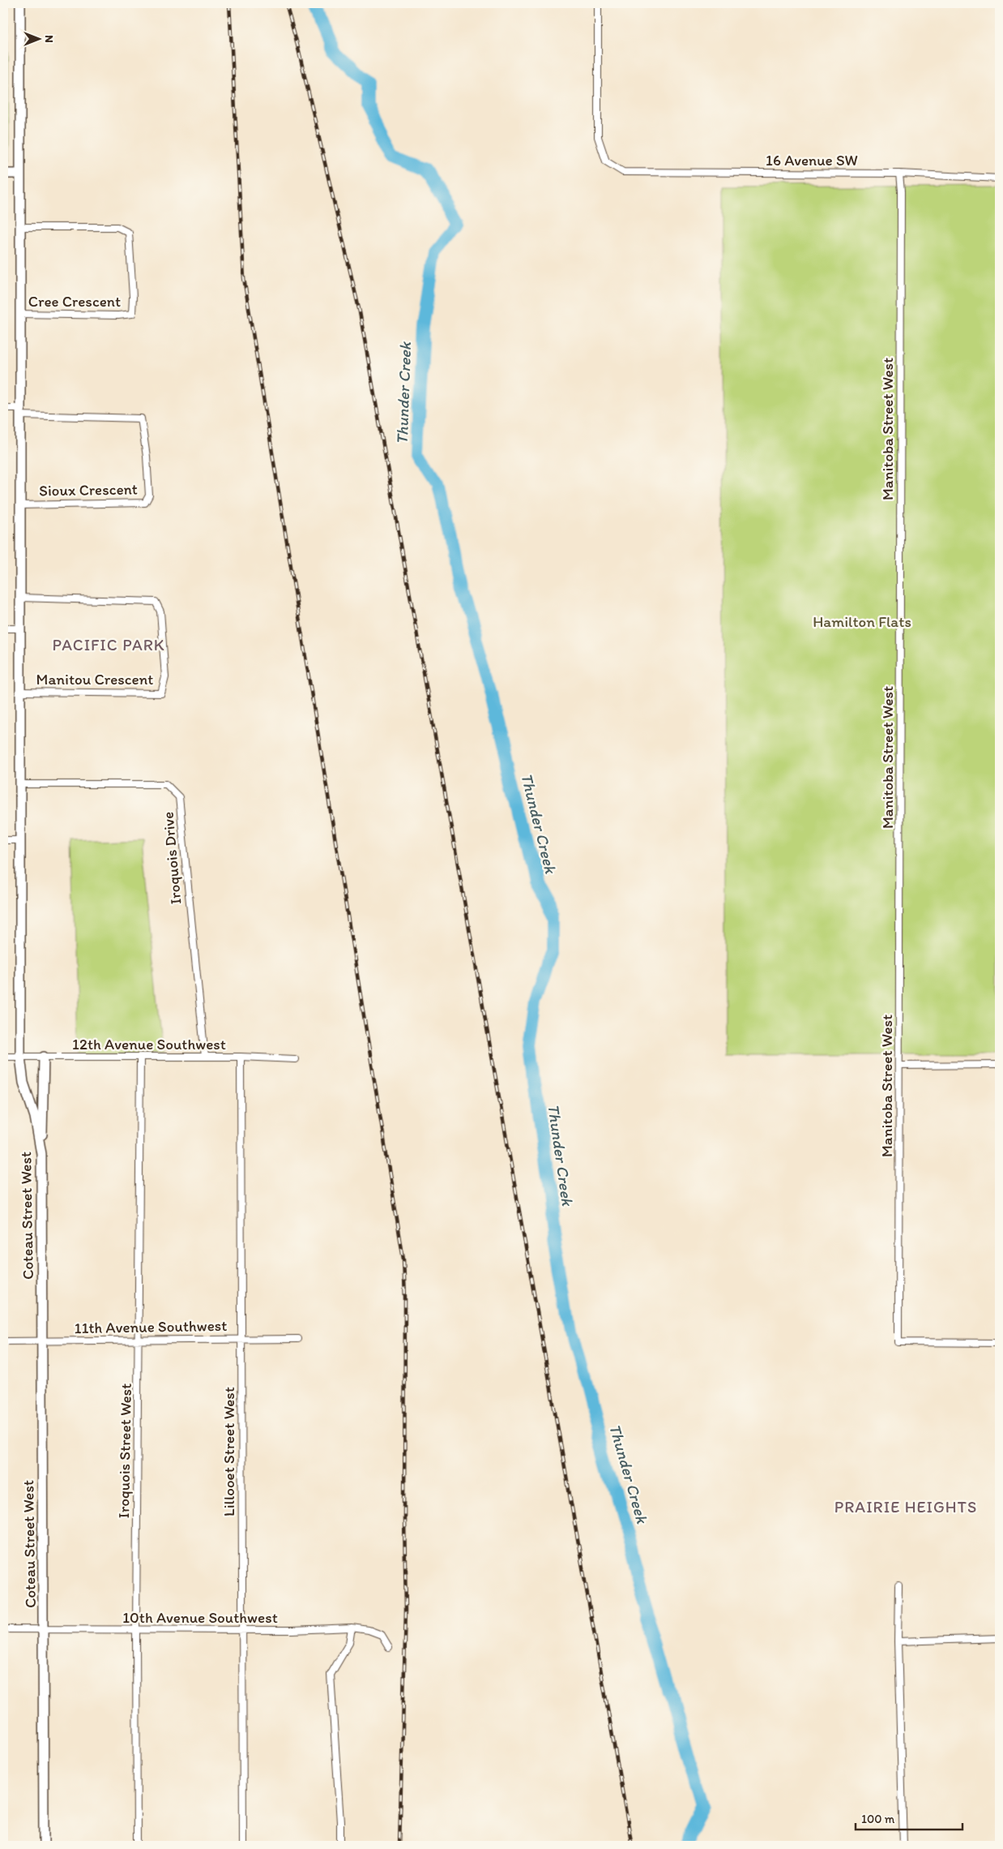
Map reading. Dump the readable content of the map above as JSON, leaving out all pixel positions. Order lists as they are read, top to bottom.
{
  "streets": {
    "street": [
      "16 Avenue SW",
      "Cree Crescent",
      "Manitoba Street West",
      "Sioux Crescent",
      "Manitou Crescent",
      "Iroquois Drive",
      "12th Avenue Southwest",
      "Coteau Street West",
      "11th Avenue Southwest",
      "Iroquois Street West",
      "Lillooet Street West",
      "10th Avenue Southwest"
    ]
  },
  "crossings": [
    ["16 Avenue SW", "Manitoba Street West"],
    ["Cree Crescent", "Coteau Street West"],
    ["Sioux Crescent", "Coteau Street West"],
    ["Manitou Crescent", "Coteau Street West"],
    ["Iroquois Drive", "12th Avenue Southwest"],
    ["Iroquois Drive", "Coteau Street West"],
    ["12th Avenue Southwest", "Coteau Street West"],
    ["12th Avenue Southwest", "Iroquois Street West"],
    ["12th Avenue Southwest", "Lillooet Street West"],
    ["Coteau Street West", "11th Avenue Southwest"],
    ["Coteau Street West", "10th Avenue Southwest"],
    ["11th Avenue Southwest", "Iroquois Street West"],
    ["11th Avenue Southwest", "Lillooet Street West"],
    ["Iroquois Street West", "10th Avenue Southwest"],
    ["Lillooet Street West", "10th Avenue Southwest"]
  ],
  "districts": ["PACIFIC PARK", "PRAIRIE HEIGHTS"],
  "water": ["Thunder Creek"],
  "parks": ["Hamilton Flats"],
  "scale_bar": "100 m",
  "north": "right"
}
